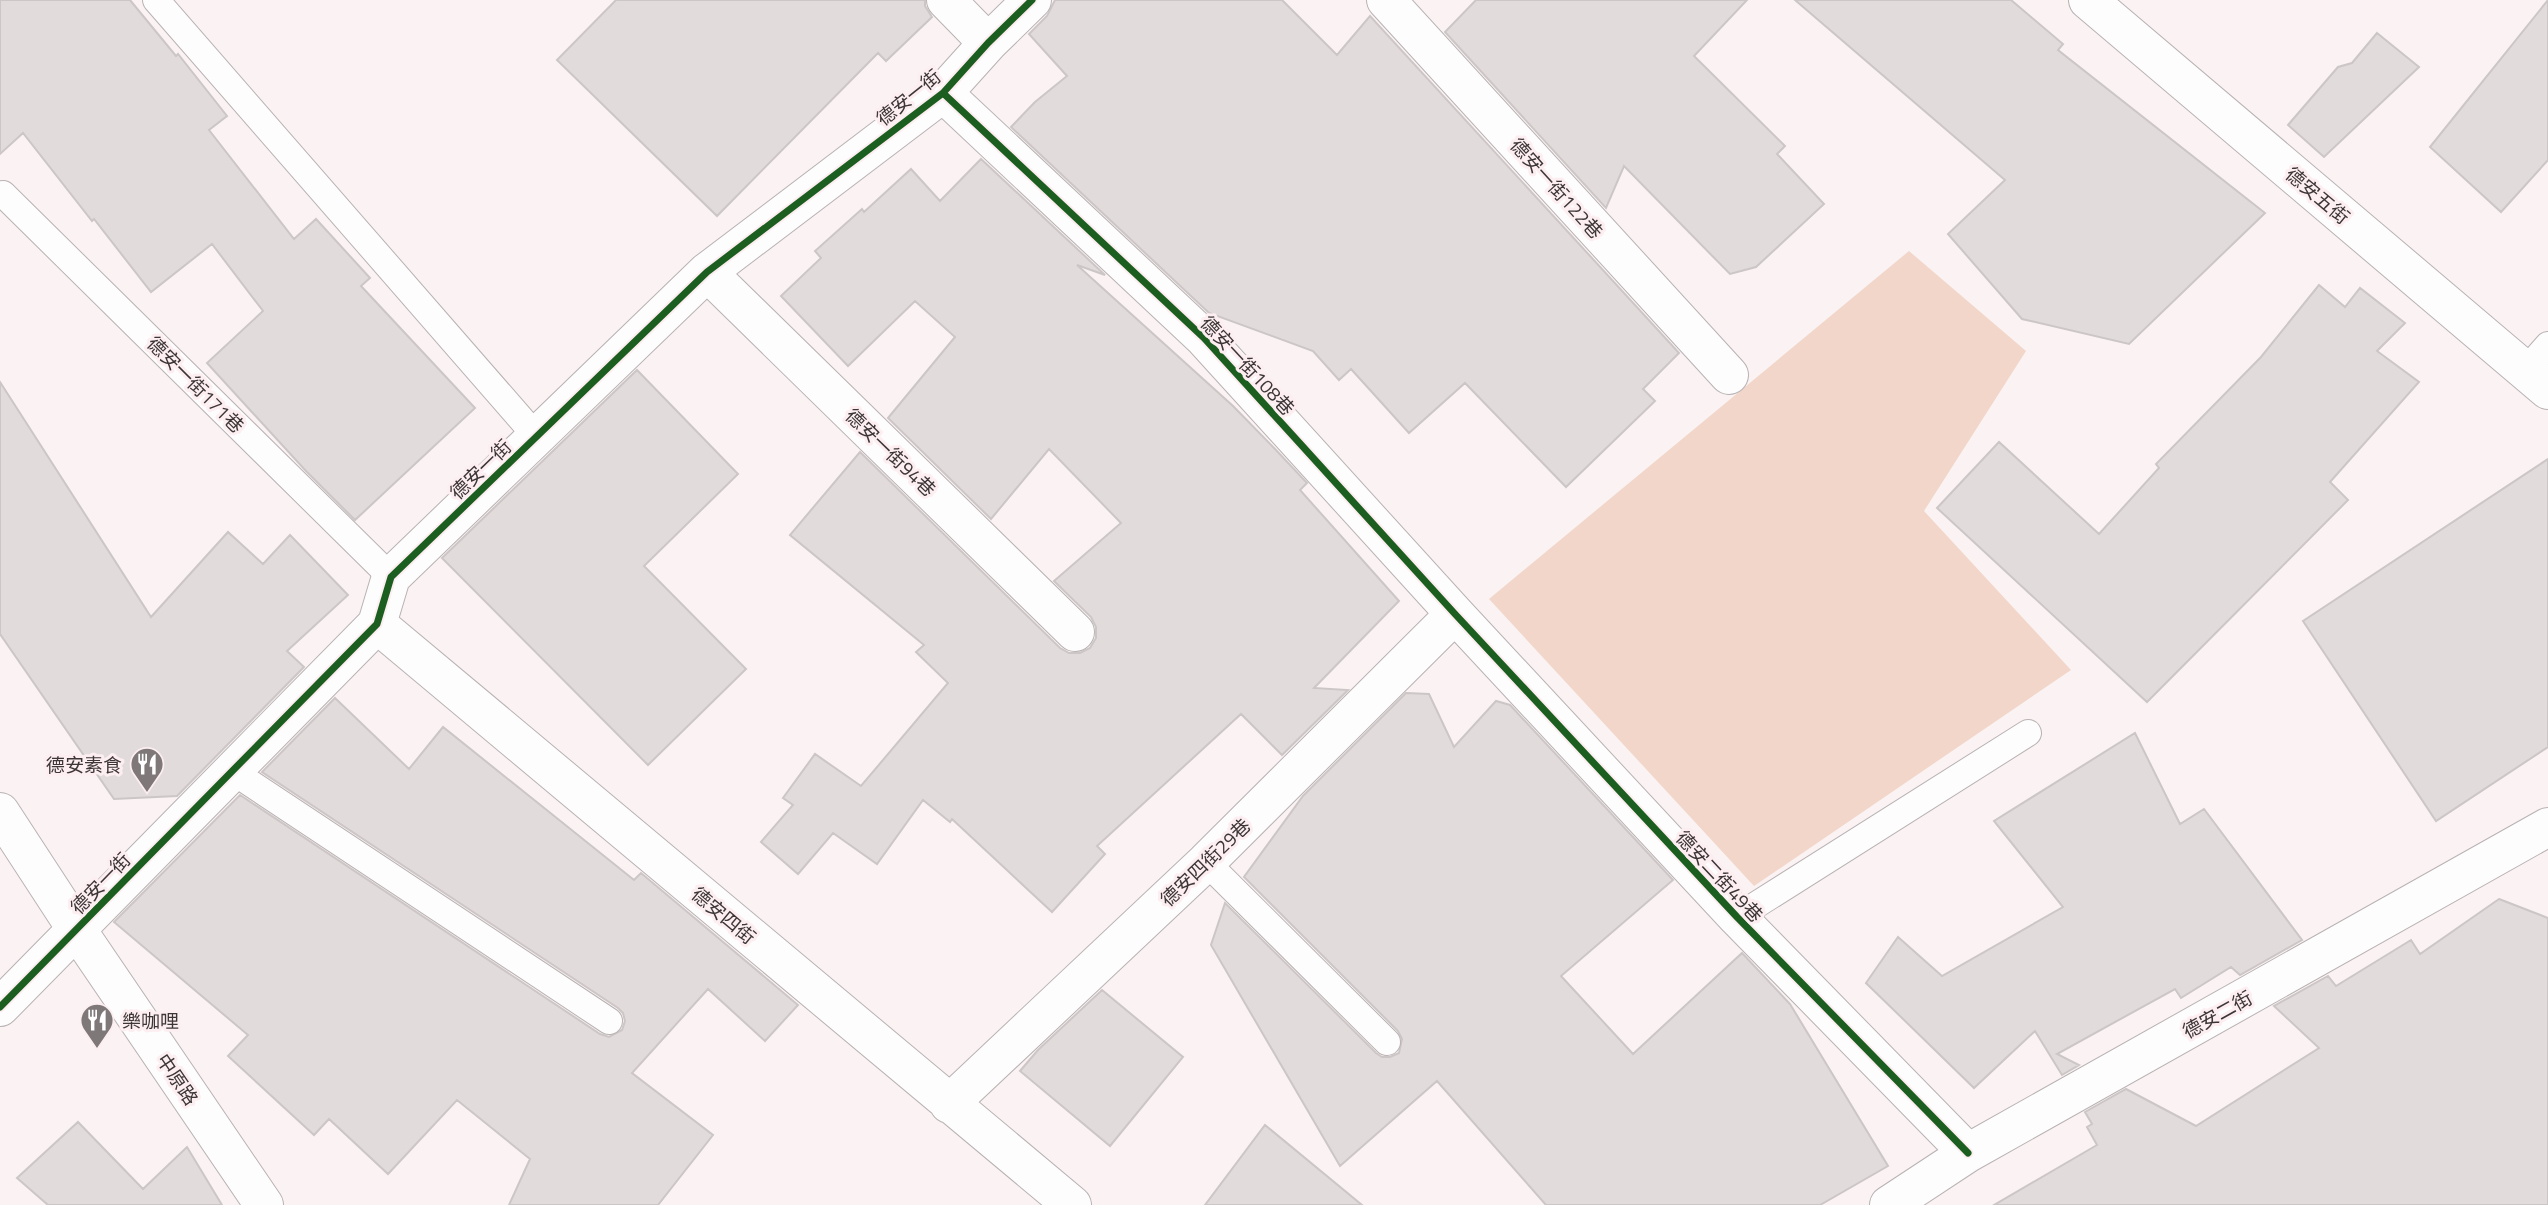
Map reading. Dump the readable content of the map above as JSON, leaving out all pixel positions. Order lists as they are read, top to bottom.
{
  "streets": {
    "street": [
      "德安一街",
      "德安一街122巷",
      "德安五街",
      "德安一街108巷",
      "德安一街94巷",
      "德安四街29巷",
      "德安二街49巷",
      "德安四街",
      "德安二街",
      "中原路"
    ],
    "lane": ["德安一街171巷"]
  },
  "crossings": [
    ["德安一街", "德安一街108巷"],
    ["德安一街", "德安一街171巷"],
    ["德安一街", "德安一街94巷"],
    ["德安一街", "德安四街"],
    ["德安一街", "中原路"],
    ["德安一街108巷", "德安四街29巷"],
    ["德安一街108巷", "德安二街49巷"],
    ["德安四街29巷", "德安二街49巷"],
    ["德安四街29巷", "德安四街"],
    ["德安二街49巷", "德安二街"]
  ],
  "places": {
    "restaurant": ["德安素食", "樂咖哩"]
  }
}
